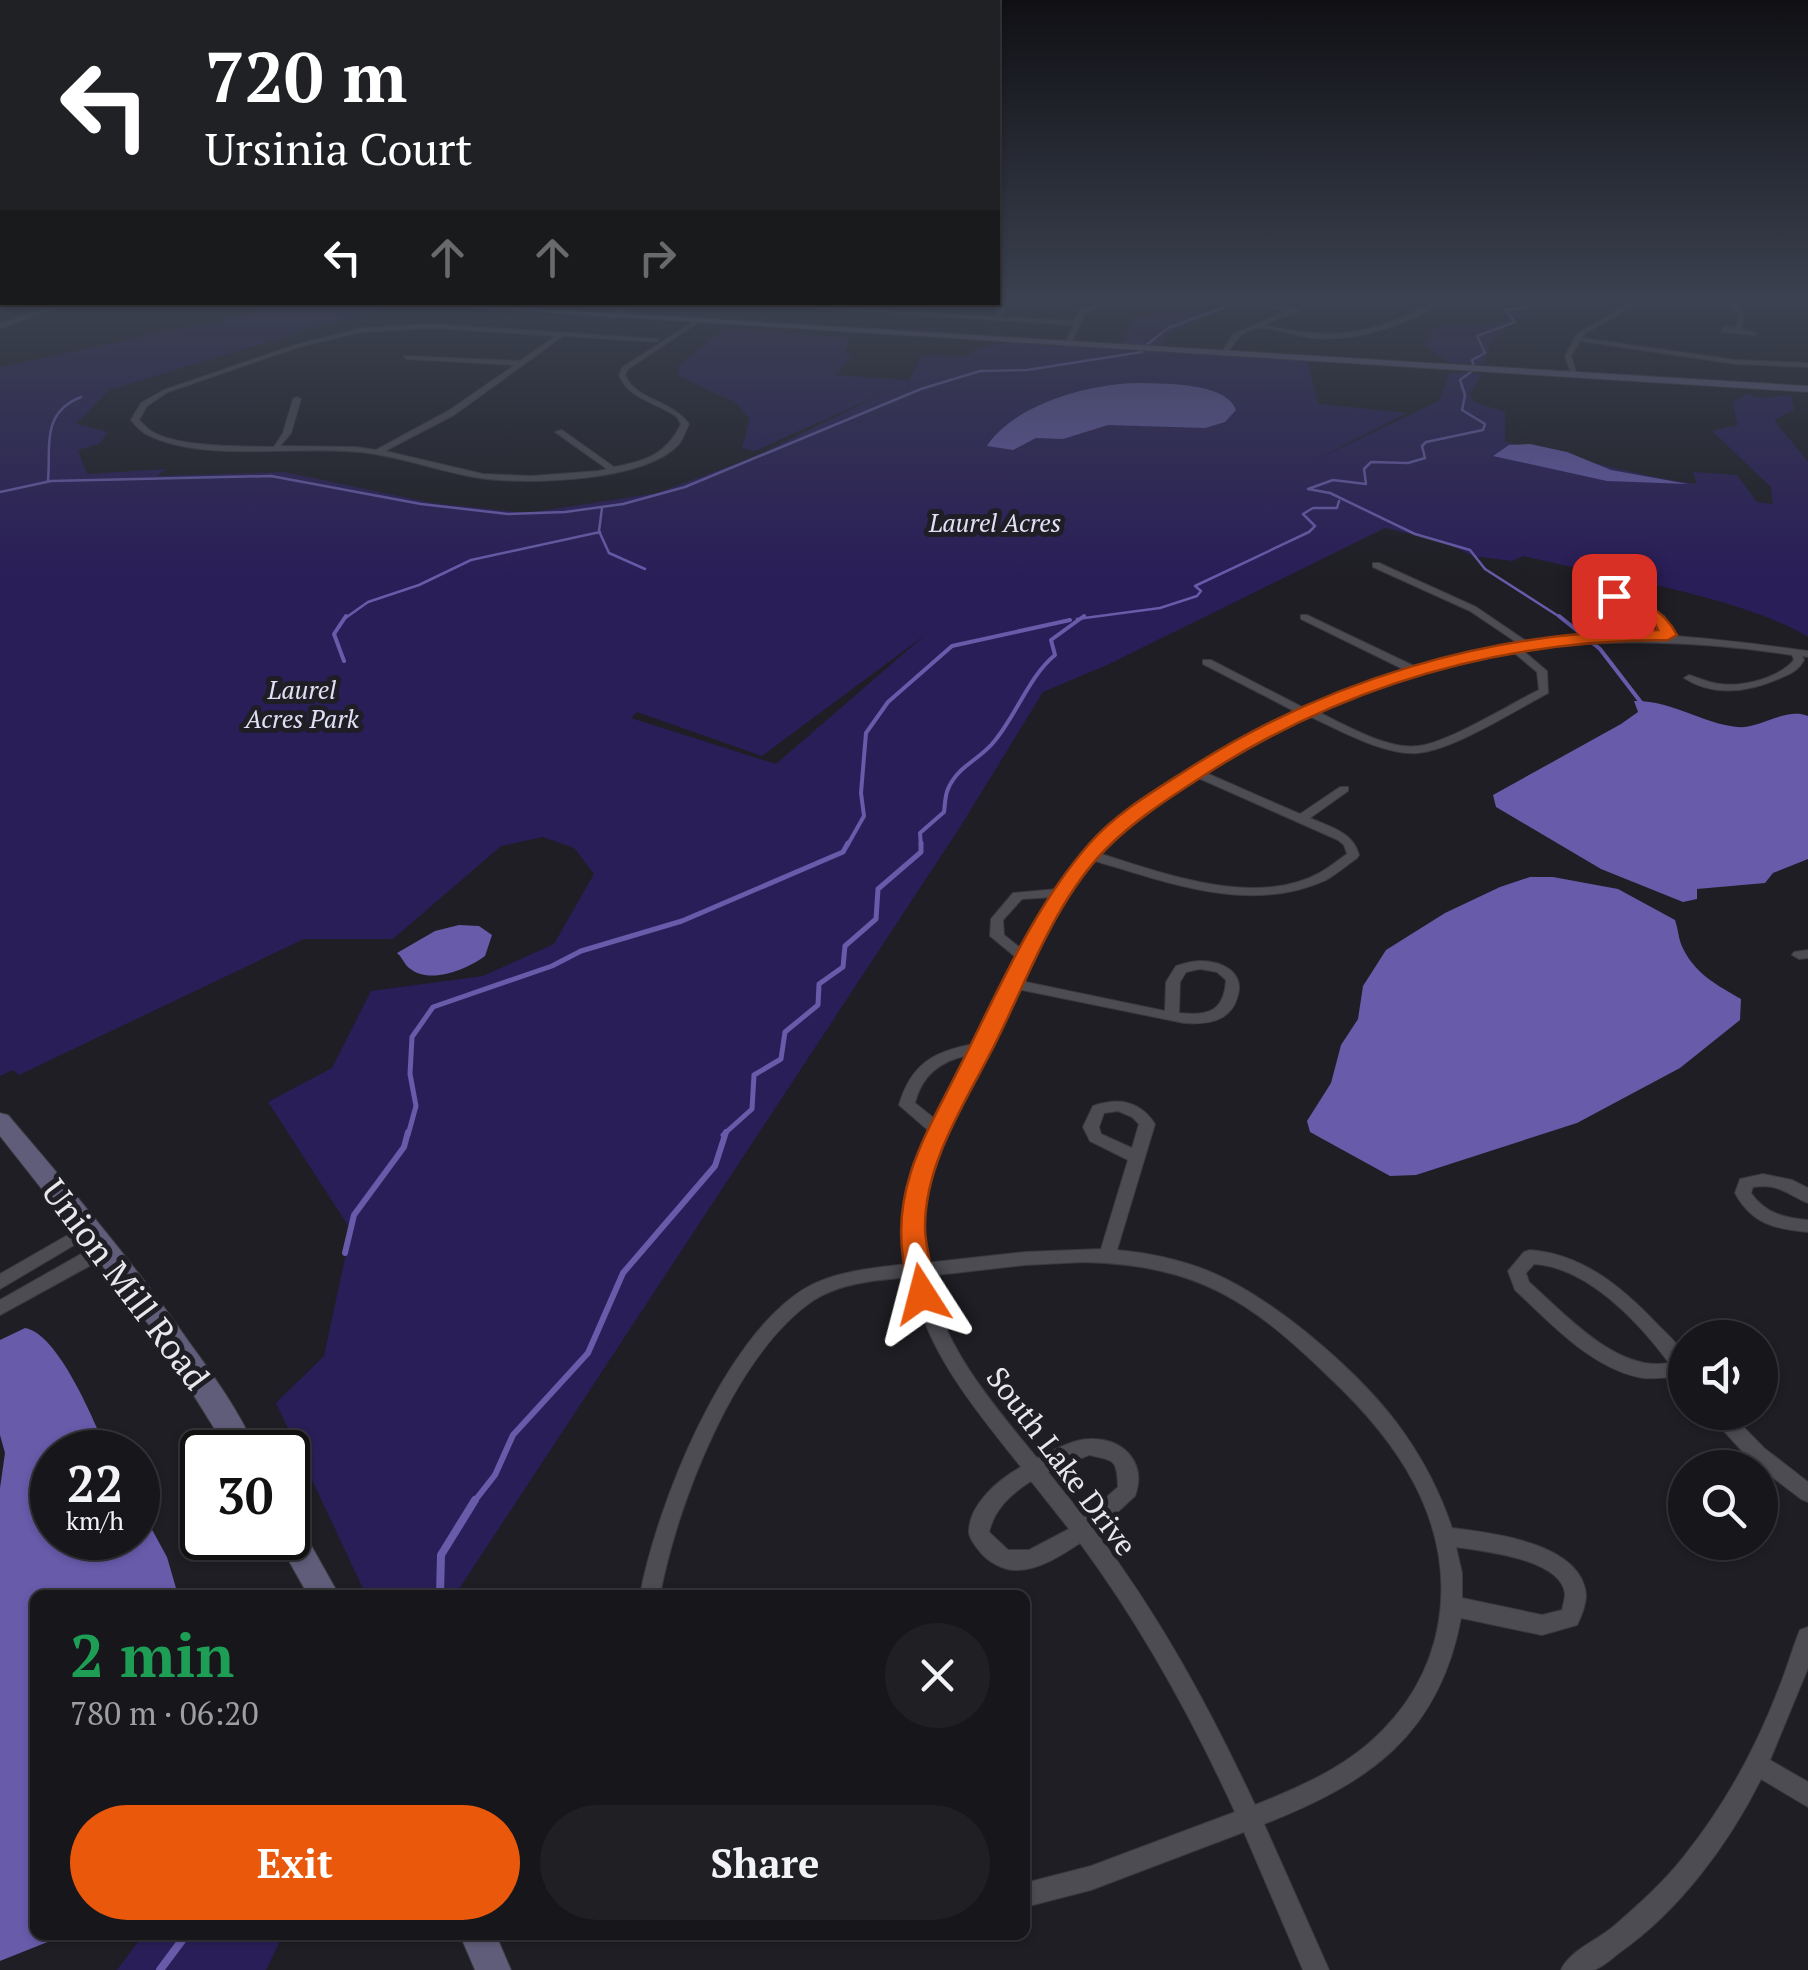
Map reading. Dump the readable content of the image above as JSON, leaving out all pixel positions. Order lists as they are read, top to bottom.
{
  "streets": {
    "main road": ["Union Mill Road"],
    "street": ["South Lake Drive"]
  },
  "parks": ["Laurel Acres", "Laurel Acres Park"],
  "page": {
    "turn": ["720 m", "Ursinia Court"],
    "speed": "22 km/h",
    "limit": "30",
    "heading": ["2 min", "780 m · 06:20"],
    "buttons": ["Exit", "Share"]
  }
}
